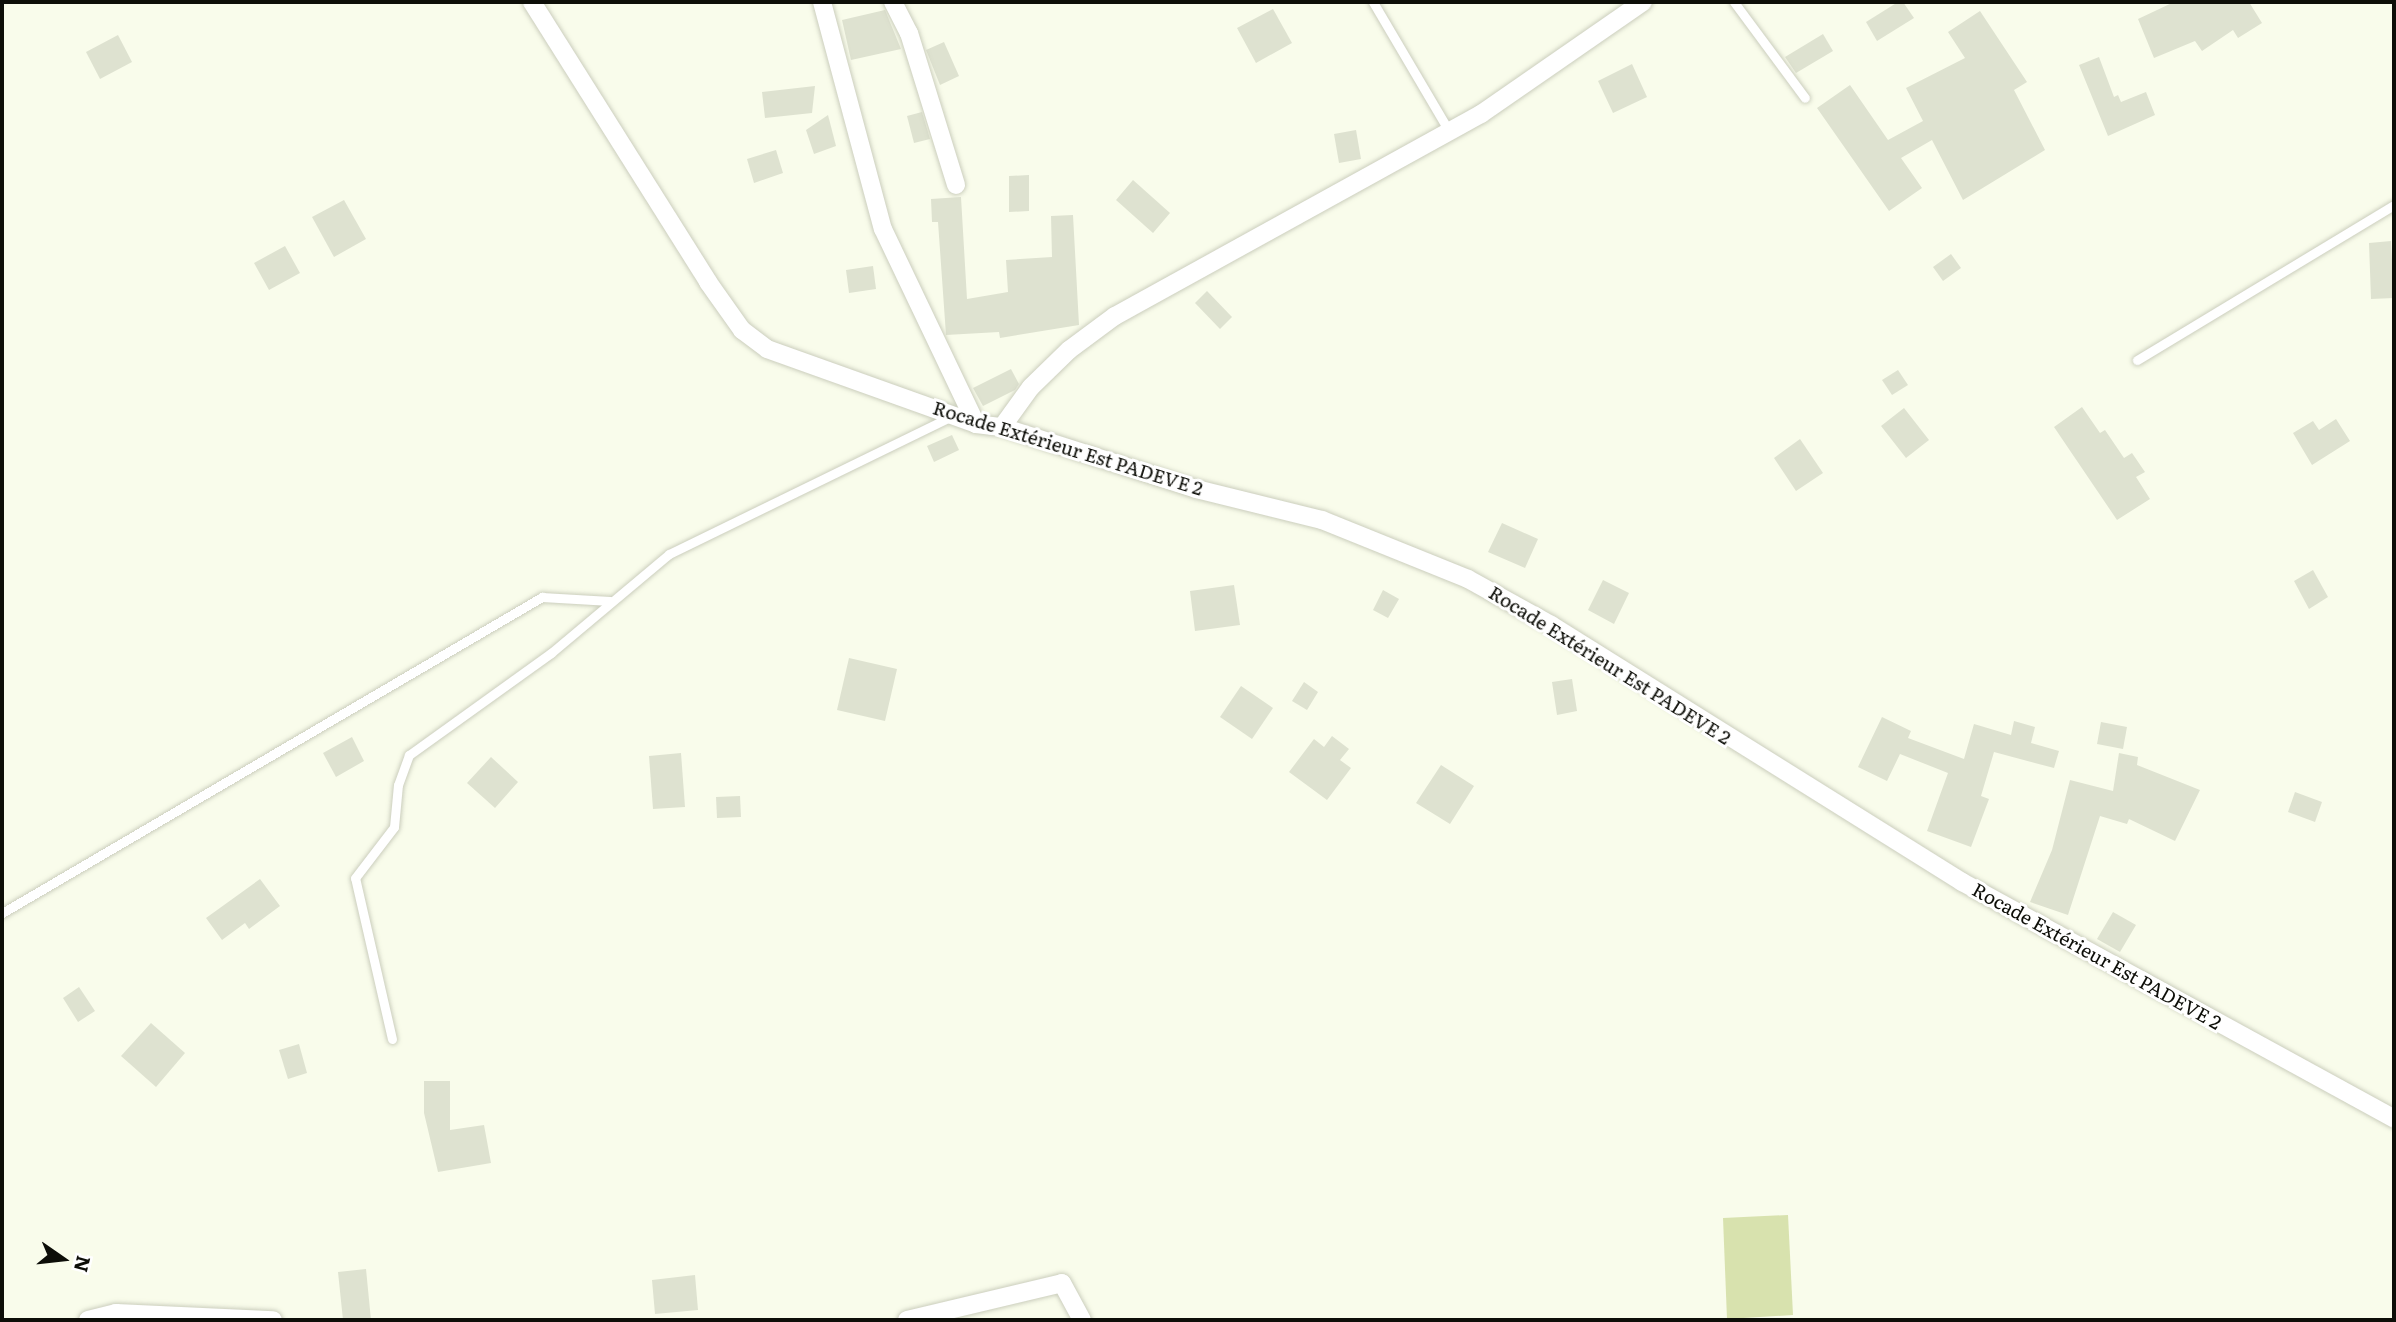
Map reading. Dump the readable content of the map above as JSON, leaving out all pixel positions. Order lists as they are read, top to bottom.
{
  "streets": {
    "street": ["Rocade Extérieur Est PADEVE 2"]
  },
  "north": "right"
}
